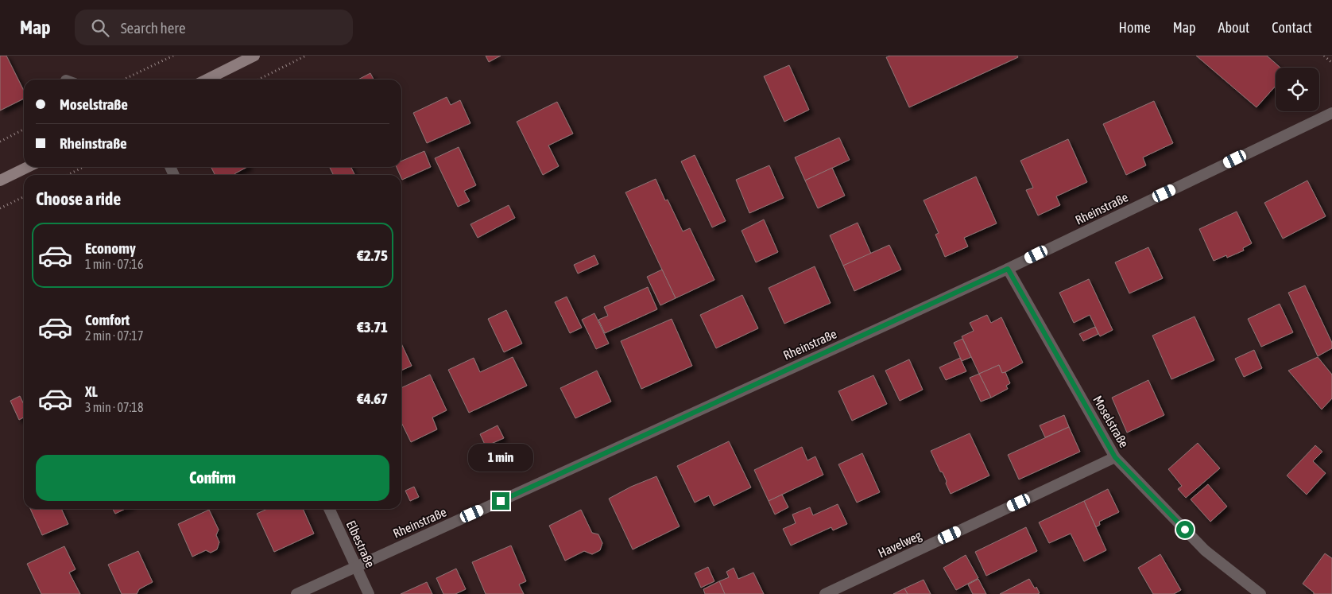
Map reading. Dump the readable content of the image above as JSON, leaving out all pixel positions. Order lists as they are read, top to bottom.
{
  "streets": {
    "street": [
      "Rheinstraße",
      "Moselstraße",
      "Elbestraße",
      "Havelweg"
    ]
  },
  "crossings": [
    ["Rheinstraße", "Moselstraße"],
    ["Rheinstraße", "Elbestraße"],
    ["Moselstraße", "Havelweg"]
  ],
  "page": {
    "header": "Map",
    "search": "Search here",
    "nav": [
      "Home",
      "Map",
      "About",
      "Contact"
    ],
    "banner": ["Moselstraße", "Rheinstraße"],
    "heading": "Choose a ride",
    "list": [
      {
        "name": "Economy",
        "note": "1 min · 07:16",
        "value": "€2.75"
      },
      {
        "name": "Comfort",
        "note": "2 min · 07:17",
        "value": "€3.71"
      },
      {
        "name": "XL",
        "note": "3 min · 07:18",
        "value": "€4.67"
      }
    ],
    "bubble": "1 min",
    "buttons": "Confirm"
  }
}
